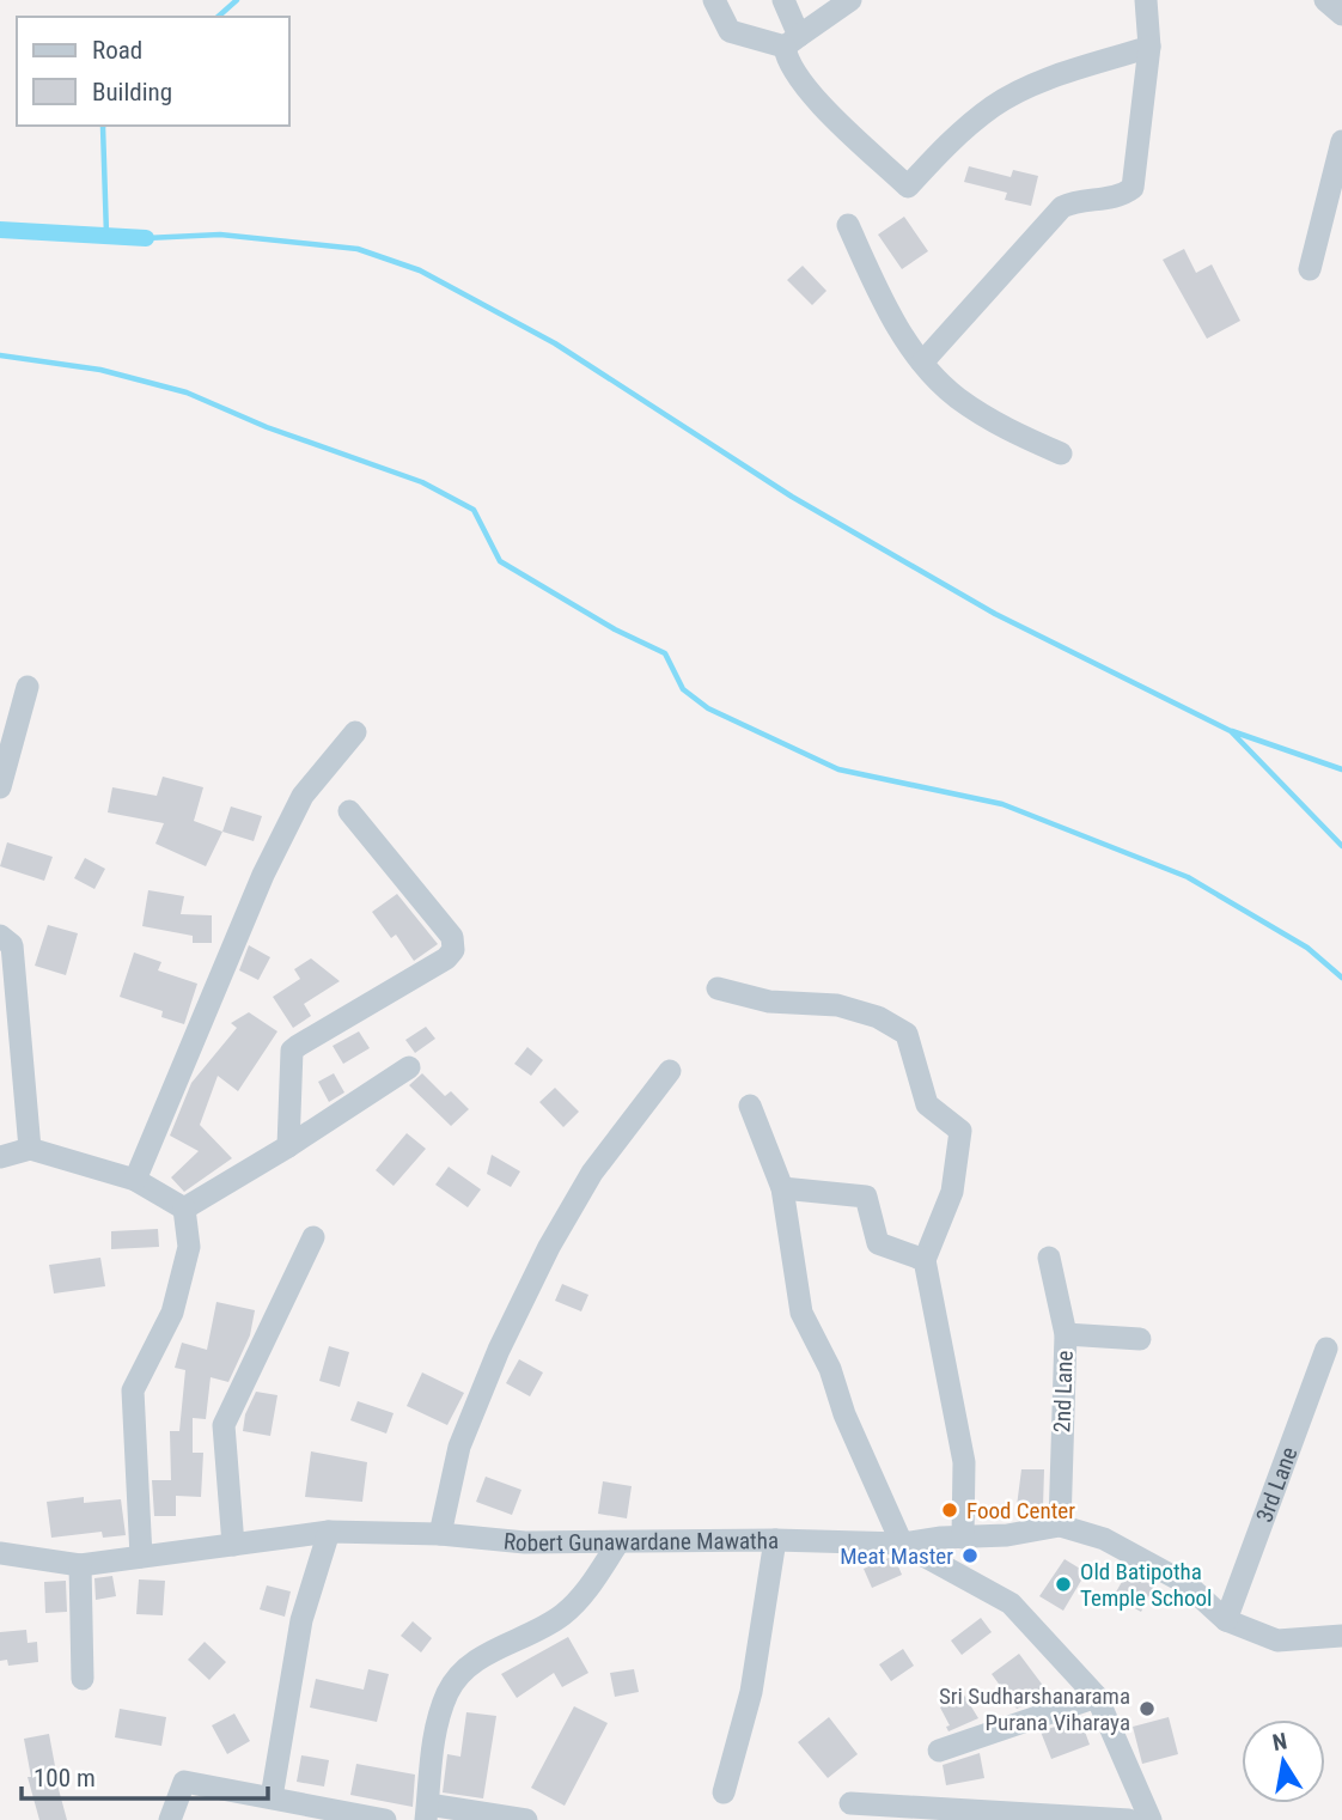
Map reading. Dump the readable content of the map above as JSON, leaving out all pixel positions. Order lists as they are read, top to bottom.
{
  "streets": {
    "street": ["2nd Lane", "3rd Lane", "Robert Gunawardane Mawatha"]
  },
  "places": [
    "Food Center",
    "Meat Master",
    "Old Batipotha Temple School",
    "Sri Sudharshanarama Purana Viharaya"
  ],
  "legend": ["Road", "Building"],
  "scale_bar": "100 m",
  "north": "top"
}
